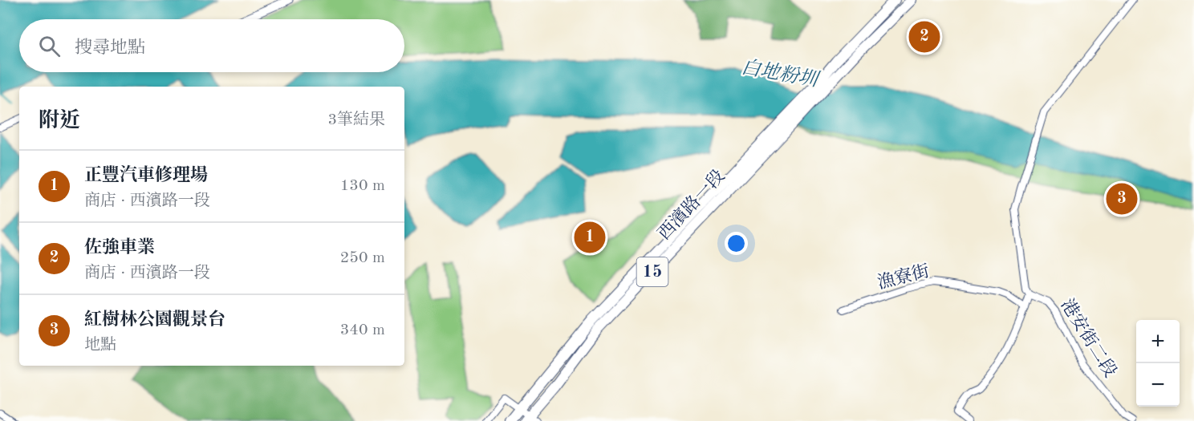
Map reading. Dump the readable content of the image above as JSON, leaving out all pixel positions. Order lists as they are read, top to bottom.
{
  "streets": {
    "main road": ["西濱路一段", "15"],
    "street": ["漁寮街", "港安街二段"]
  },
  "crossings": [
    ["西濱路一段", "15"]
  ],
  "water": ["白地粉圳"],
  "page": {
    "pins": ["2", "3", "1"],
    "search": "搜尋地點",
    "heading": ["附近", "3筆結果"],
    "list": [
      {
        "mark": "1",
        "name": "正豐汽車修理場",
        "note": "商店 · 西濱路一段",
        "value": "130 m"
      },
      {
        "mark": "2",
        "name": "佐強車業",
        "note": "商店 · 西濱路一段",
        "value": "250 m"
      },
      {
        "mark": "3",
        "name": "紅樹林公園觀景台",
        "note": "地點",
        "value": "340 m"
      }
    ],
    "map_buttons": ["+", "−"]
  }
}
